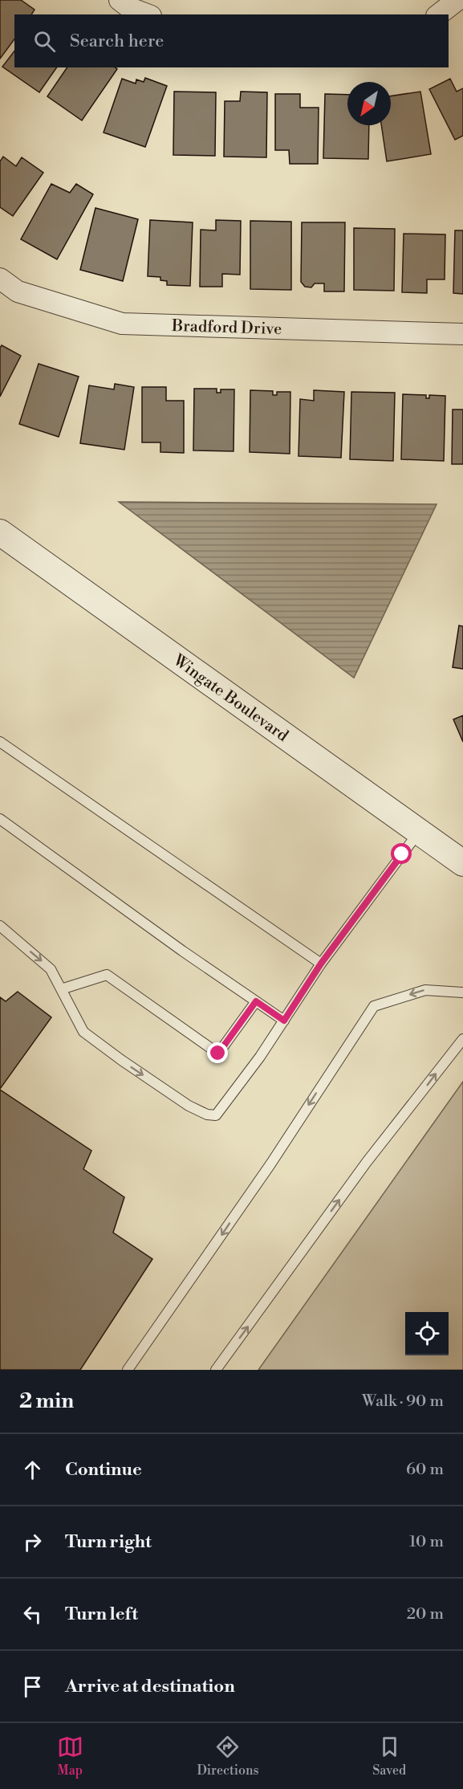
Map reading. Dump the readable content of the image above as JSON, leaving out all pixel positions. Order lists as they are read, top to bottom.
{
  "streets": {
    "street": ["Bradford Drive", "Wingate Boulevard"]
  },
  "north": "bottom left",
  "page": {
    "search": "Search here",
    "heading": ["2 min", "Walk · 90 m"],
    "list": [
      ["Continue", "60 m"],
      ["Turn right", "10 m"],
      ["Turn left", "20 m"],
      "Arrive at destination"
    ],
    "nav": ["Map", "Directions", "Saved"]
  }
}
